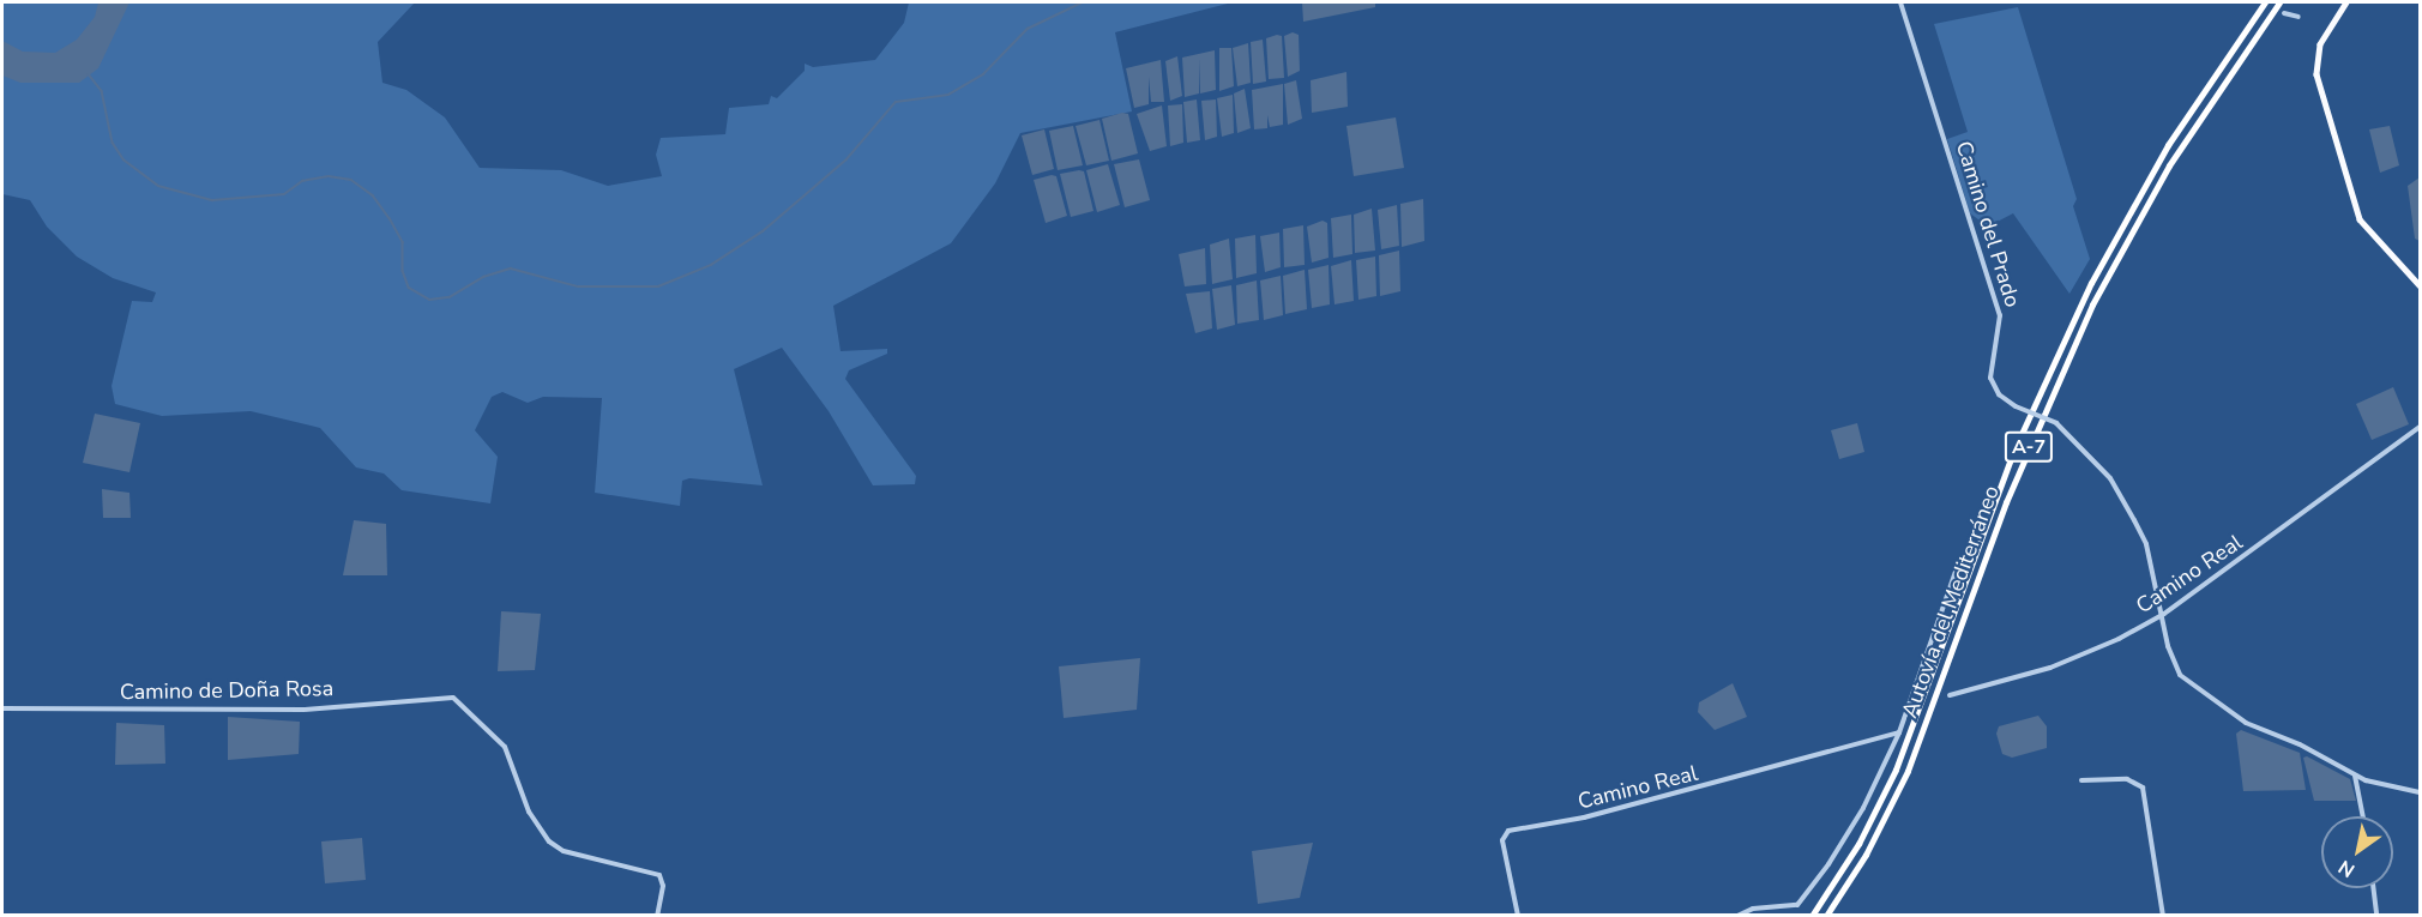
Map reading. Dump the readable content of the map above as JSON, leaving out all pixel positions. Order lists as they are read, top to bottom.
{
  "streets": {
    "highway": ["A-7", "Autovía del Mediterráneo"],
    "street": ["Camino del Prado", "Camino Real", "Camino de Doña Rosa"]
  },
  "crossings": [
    ["Camino del Prado", "Camino Real"]
  ],
  "north": "bottom left"
}
